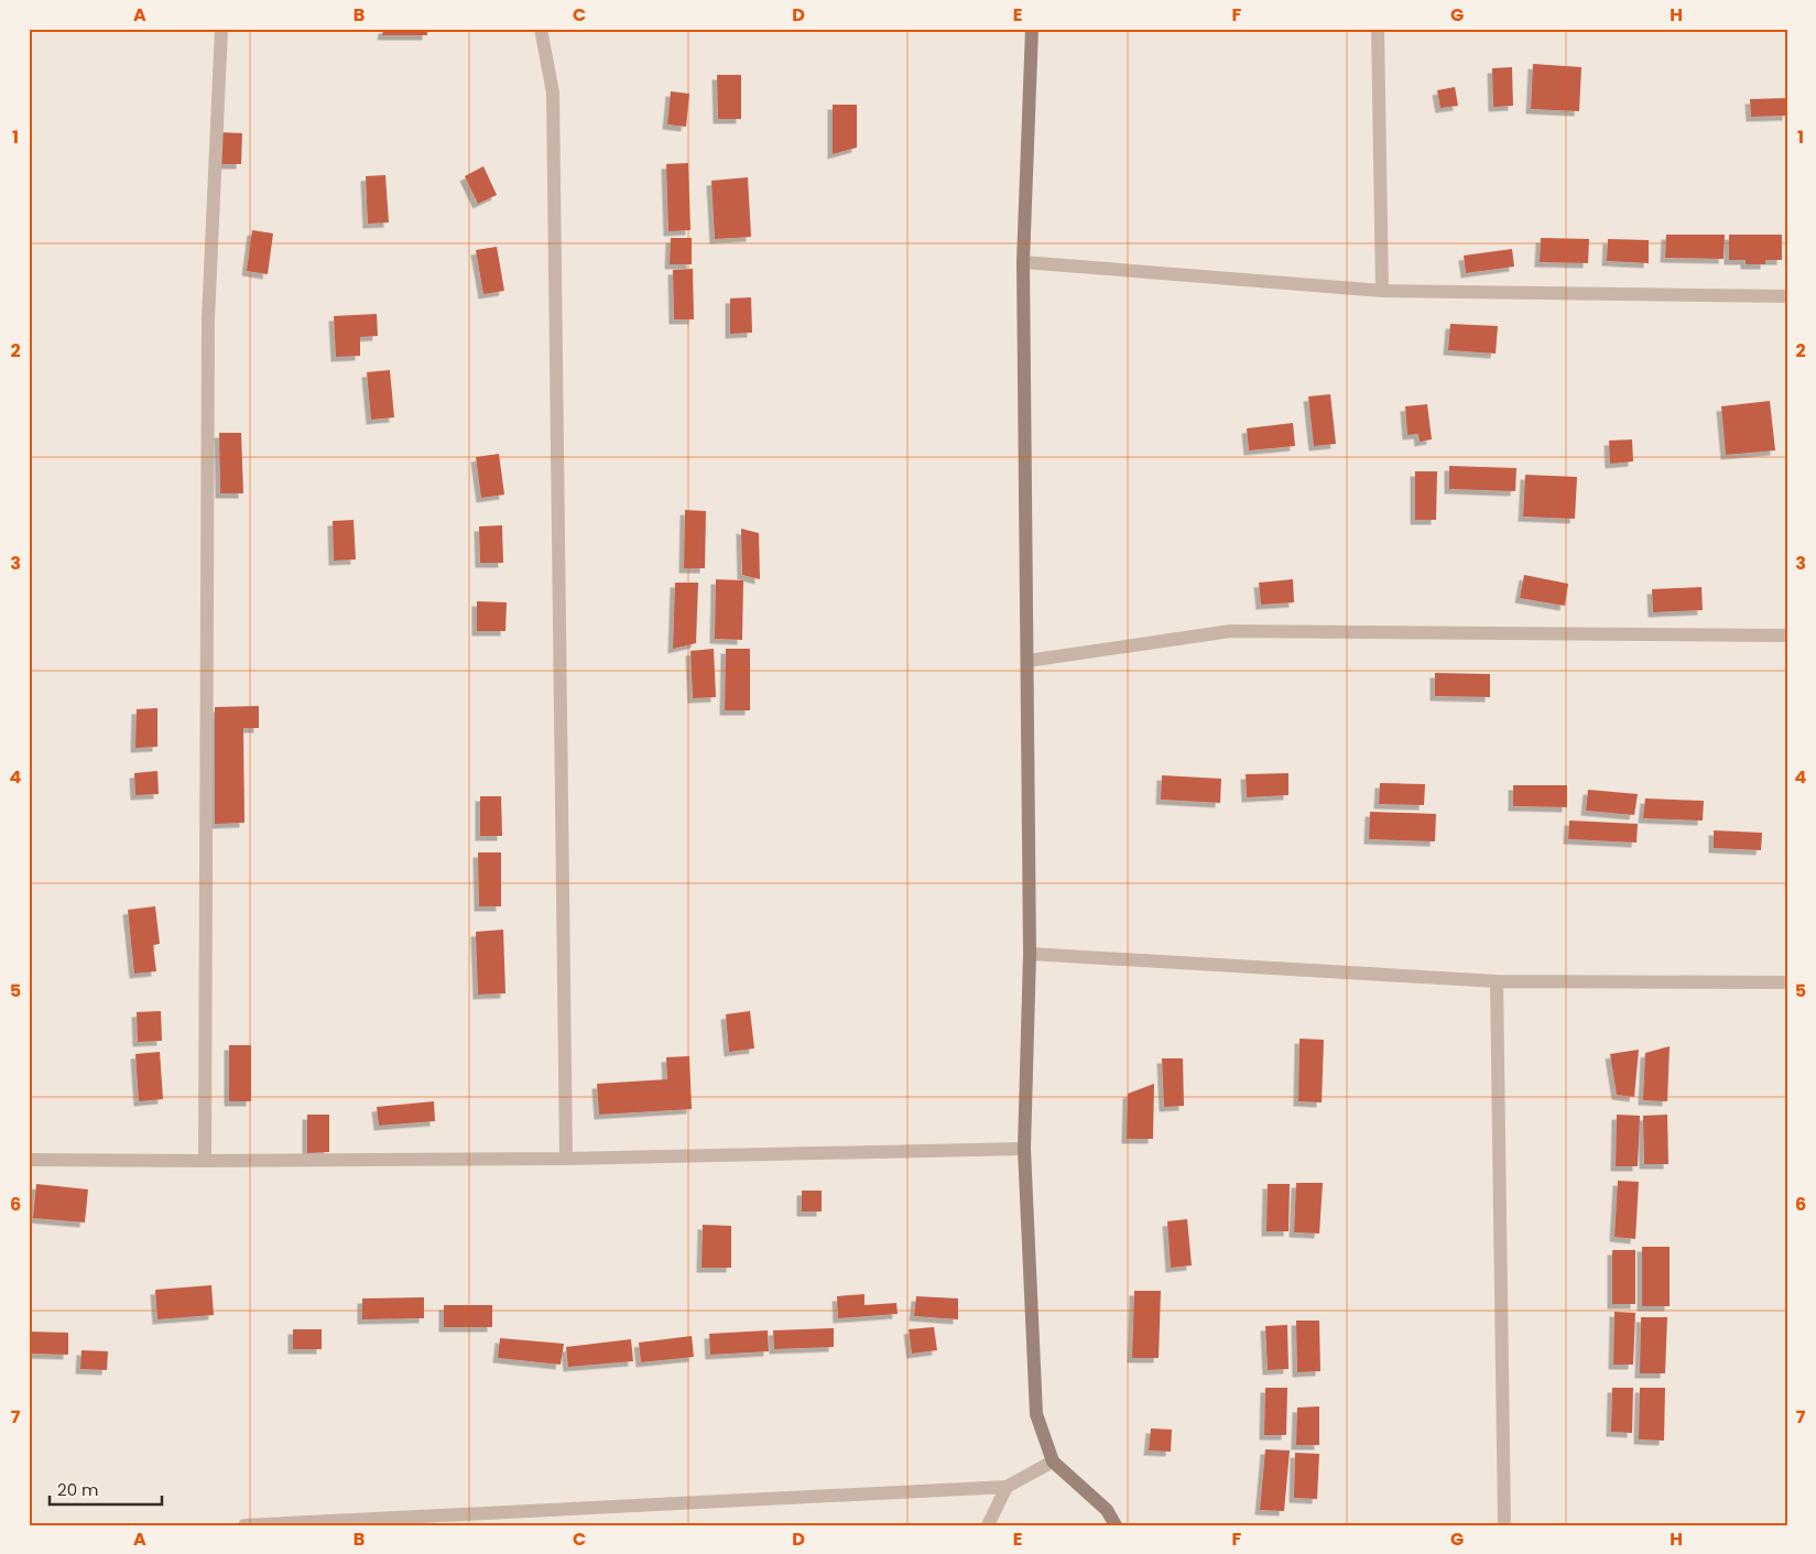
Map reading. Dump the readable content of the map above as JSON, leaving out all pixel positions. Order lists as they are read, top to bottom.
{
  "scale_bar": "20 m",
  "grid": {
    "columns": [
      "A",
      "B",
      "C",
      "D",
      "E",
      "F",
      "G",
      "H"
    ],
    "rows": [
      "1",
      "2",
      "3",
      "4",
      "5",
      "6",
      "7"
    ]
  }
}
